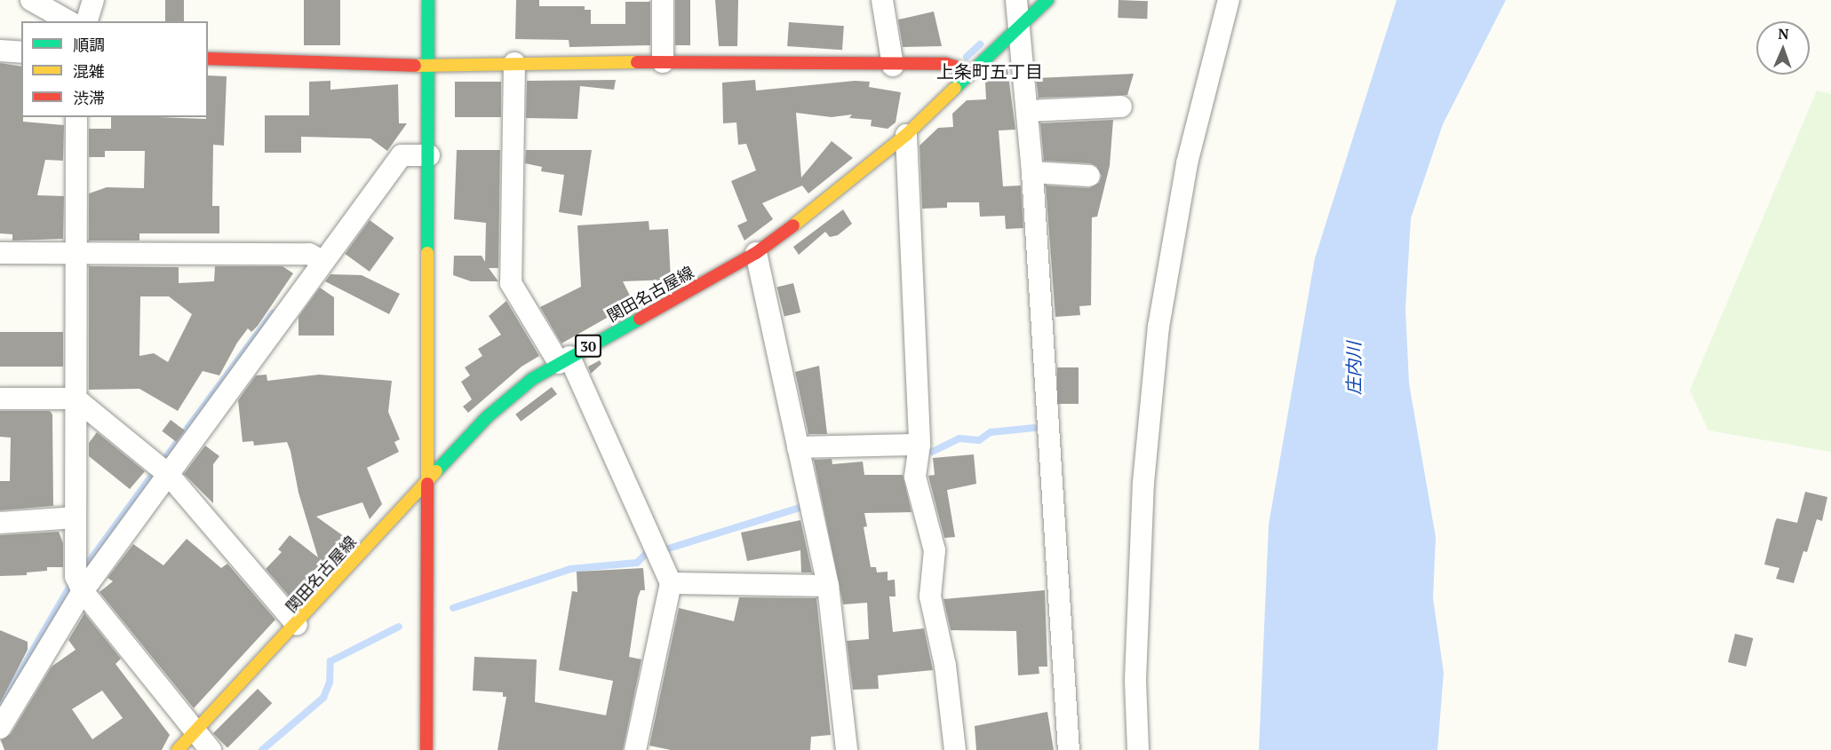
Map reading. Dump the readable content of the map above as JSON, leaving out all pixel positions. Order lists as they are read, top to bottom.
{
  "streets": {
    "street": ["関田名古屋線", "30"]
  },
  "districts": ["上条町五丁目"],
  "water": ["庄内川"],
  "legend": ["順調", "混雑", "渋滞"],
  "north": "top"
}
